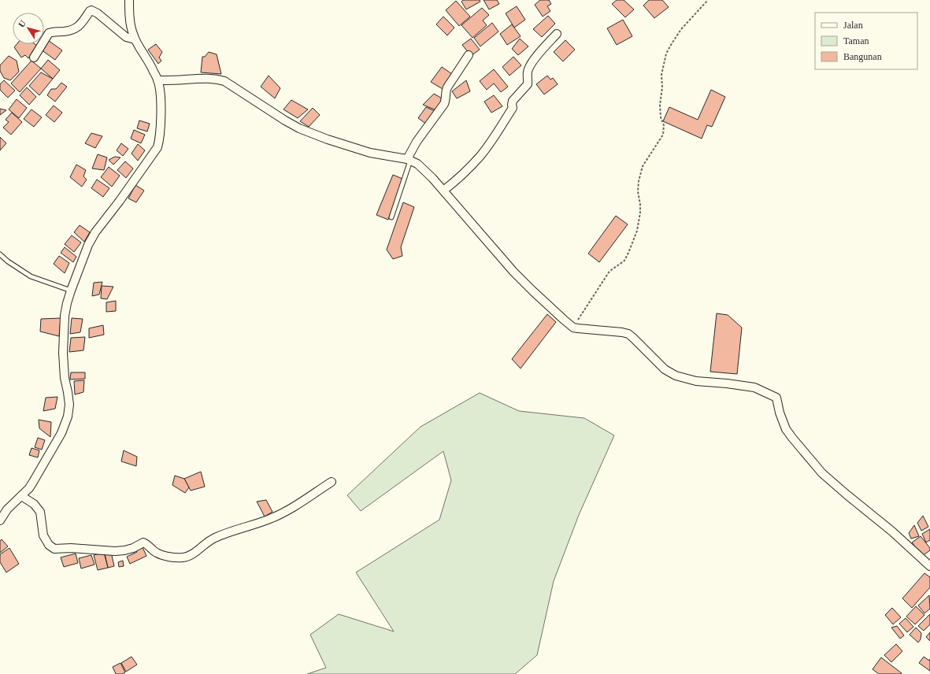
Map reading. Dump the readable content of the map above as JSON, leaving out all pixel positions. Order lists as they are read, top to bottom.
{
  "legend": ["Jalan", "Taman", "Bangunan"],
  "north": "top left"
}
